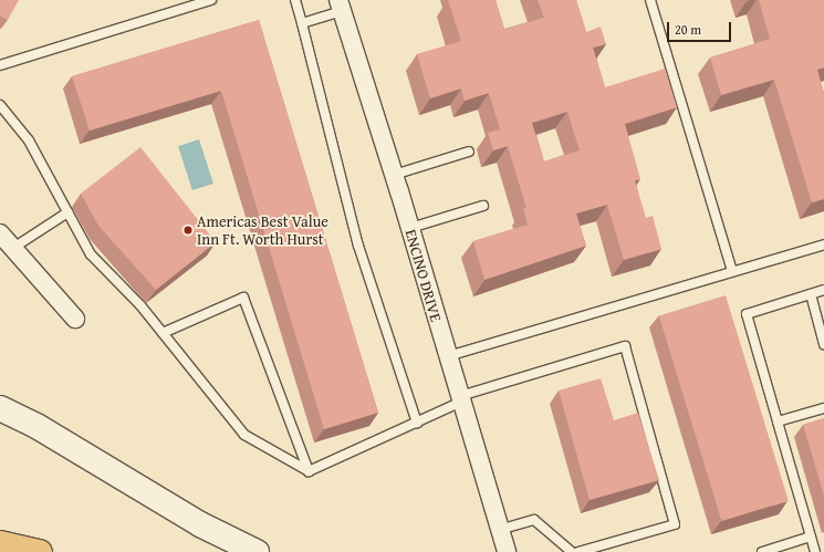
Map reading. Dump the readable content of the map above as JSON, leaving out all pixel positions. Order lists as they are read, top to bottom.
{
  "streets": {
    "street": ["ENCINO DRIVE"]
  },
  "places": ["Americas Best Value Inn Ft. Worth Hurst"],
  "scale_bar": "20 m"
}
